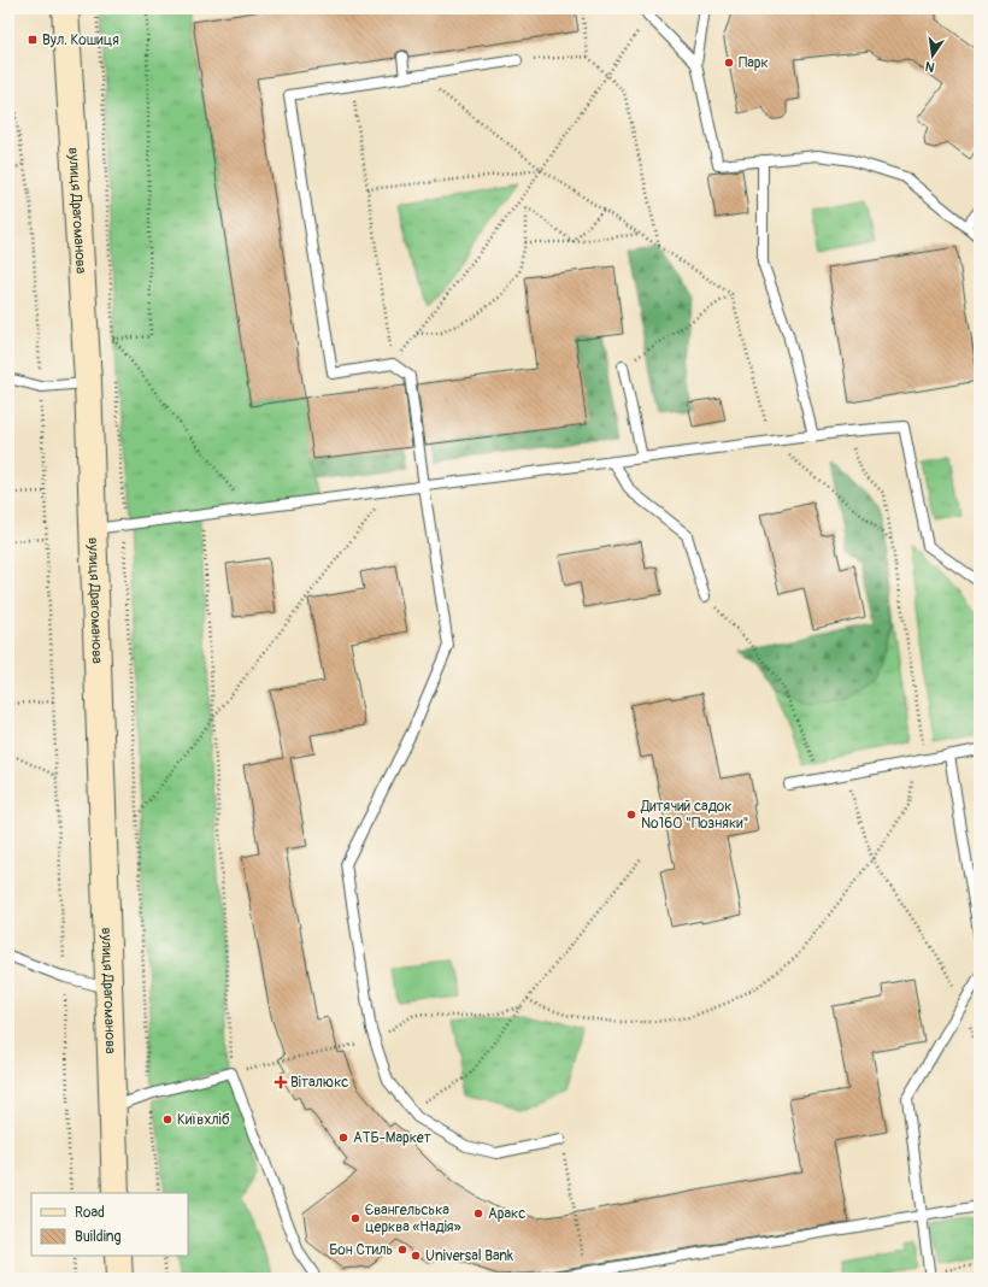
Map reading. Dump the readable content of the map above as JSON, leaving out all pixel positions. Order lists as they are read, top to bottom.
{
  "streets": {
    "street": ["вулиця Драгоманова"]
  },
  "places": {
    "transit": ["Вул. Кошиця"],
    "other": [
      "Парк",
      "Дитячий садок №160 \"Позняки\"",
      "Київхліб",
      "АТБ-Маркет",
      "Аракс",
      "Євангельська церква «Надія»",
      "Бон Стиль",
      "Universal Bank"
    ],
    "health": ["Віталюкс"]
  },
  "legend": ["Road", "Building"],
  "north": "bottom"
}
